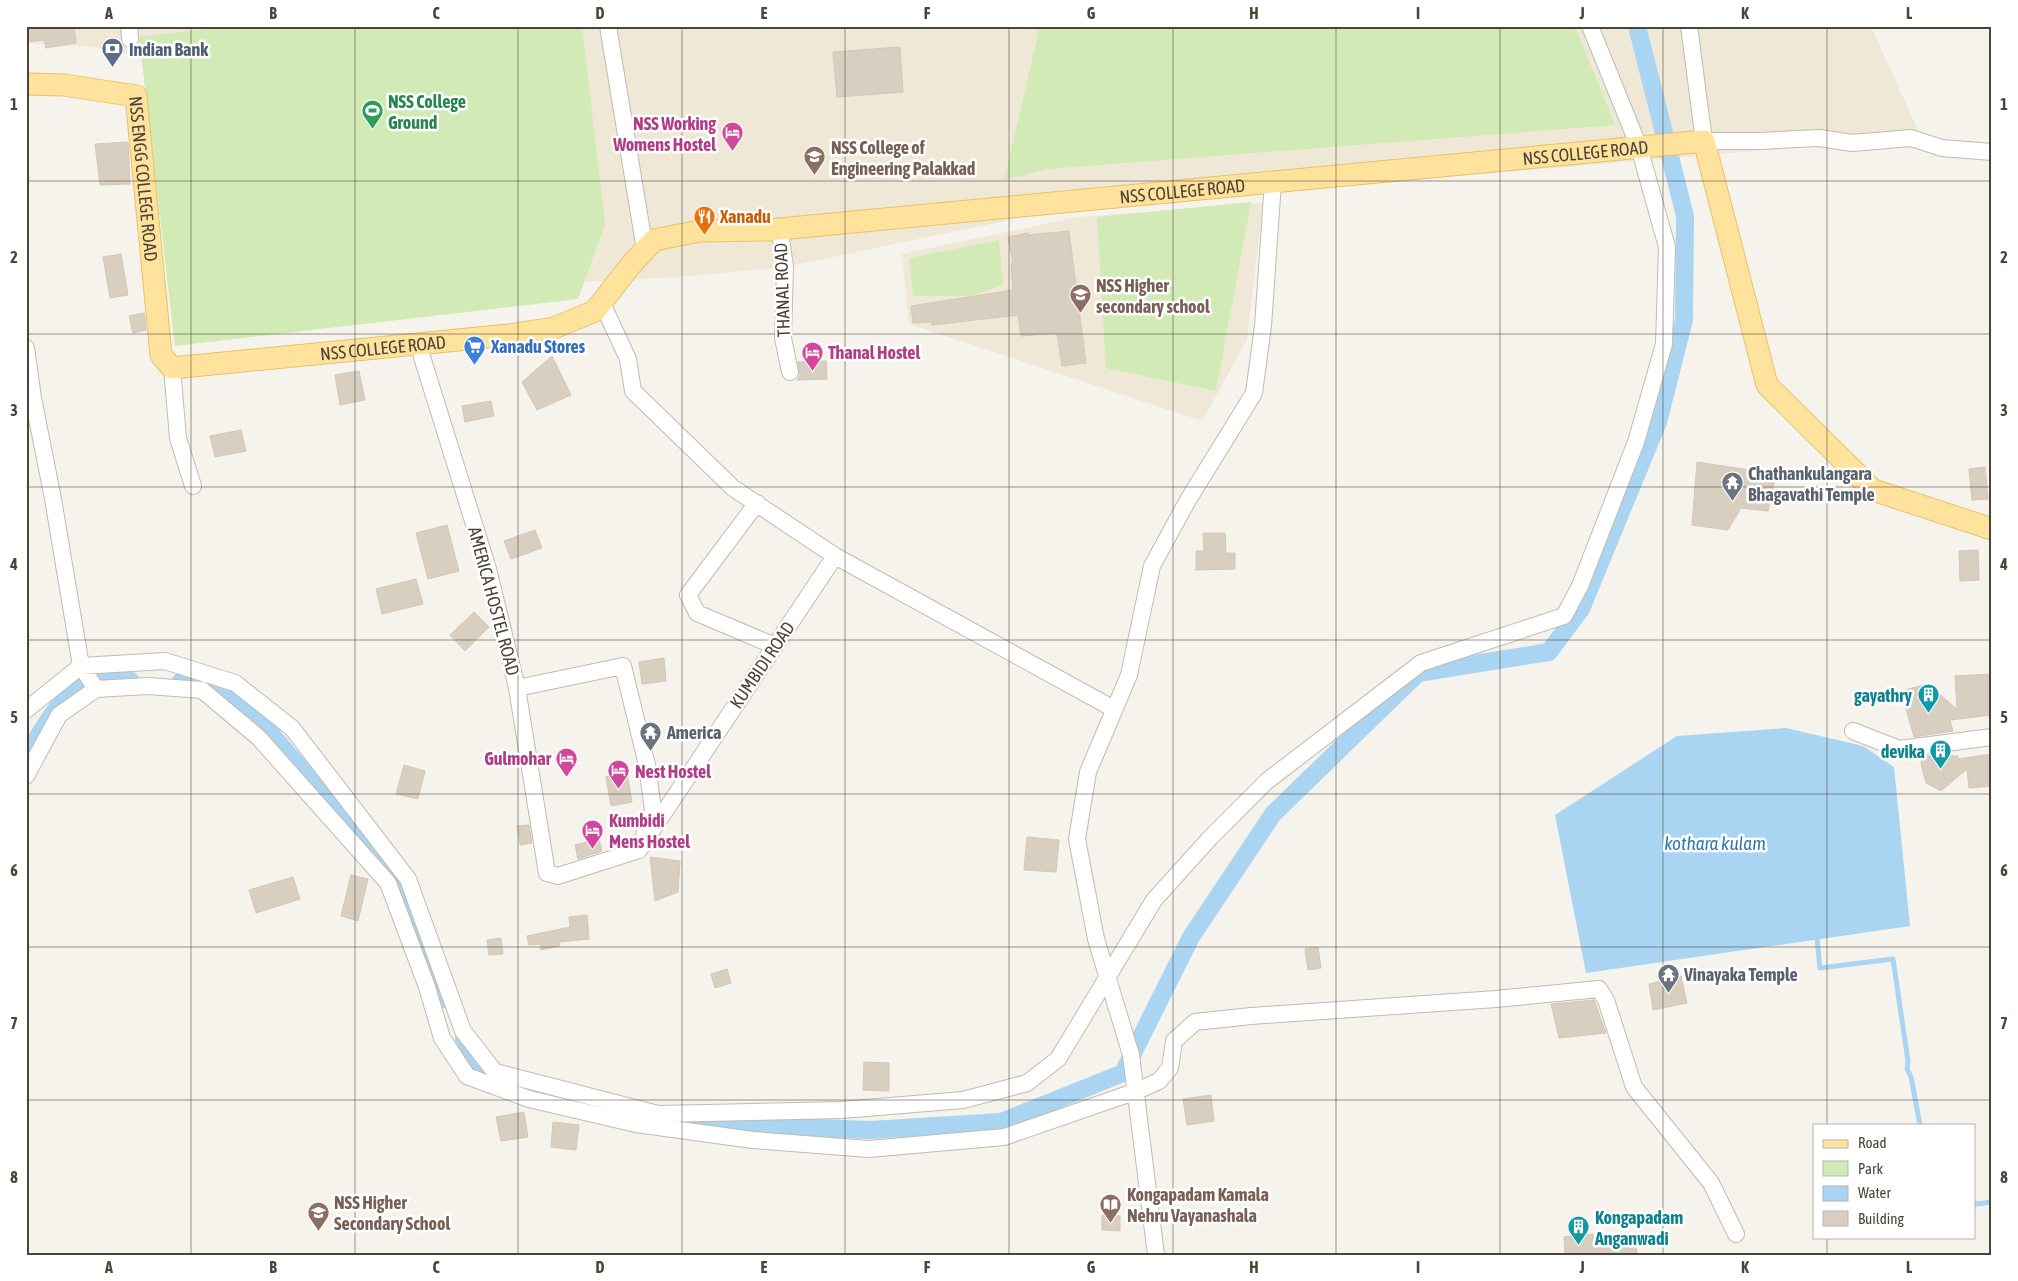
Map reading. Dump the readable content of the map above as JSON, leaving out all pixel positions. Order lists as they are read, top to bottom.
{
  "streets": {
    "main road": ["NSS COLLEGE ROAD", "NSS ENGG COLLEGE ROAD"],
    "street": ["THANAL ROAD", "AMERICA HOSTEL ROAD", "KUMBIDI ROAD"]
  },
  "crossings": [
    ["NSS COLLEGE ROAD", "NSS ENGG COLLEGE ROAD"],
    ["NSS COLLEGE ROAD", "THANAL ROAD"],
    ["NSS COLLEGE ROAD", "AMERICA HOSTEL ROAD"],
    ["AMERICA HOSTEL ROAD", "KUMBIDI ROAD"]
  ],
  "water": ["kothara kulam"],
  "places": {
    "bank": ["Indian Bank"],
    "sports": ["NSS College Ground"],
    "hotel": [
      "NSS Working Womens Hostel",
      "Thanal Hostel",
      "Gulmohar",
      "Nest Hostel",
      "Kumbidi Mens Hostel"
    ],
    "school or university": ["NSS College of Engineering Palakkad", "NSS Higher secondary school", "NSS Higher Secondary School"],
    "restaurant": ["Xanadu"],
    "supermarket": ["Xanadu Stores"],
    "temple": ["Chathankulangara Bhagavathi Temple", "America", "Vinayaka Temple"],
    "building": ["gayathry", "devika", "Kongapadam Anganwadi"],
    "library": ["Kongapadam Kamala Nehru Vayanashala"]
  },
  "legend": [
    "Road",
    "Park",
    "Water",
    "Building"
  ],
  "grid": {
    "columns": [
      "A",
      "B",
      "C",
      "D",
      "E",
      "F",
      "G",
      "H",
      "I",
      "J",
      "K",
      "L"
    ],
    "rows": [
      "1",
      "2",
      "3",
      "4",
      "5",
      "6",
      "7",
      "8"
    ]
  }
}
